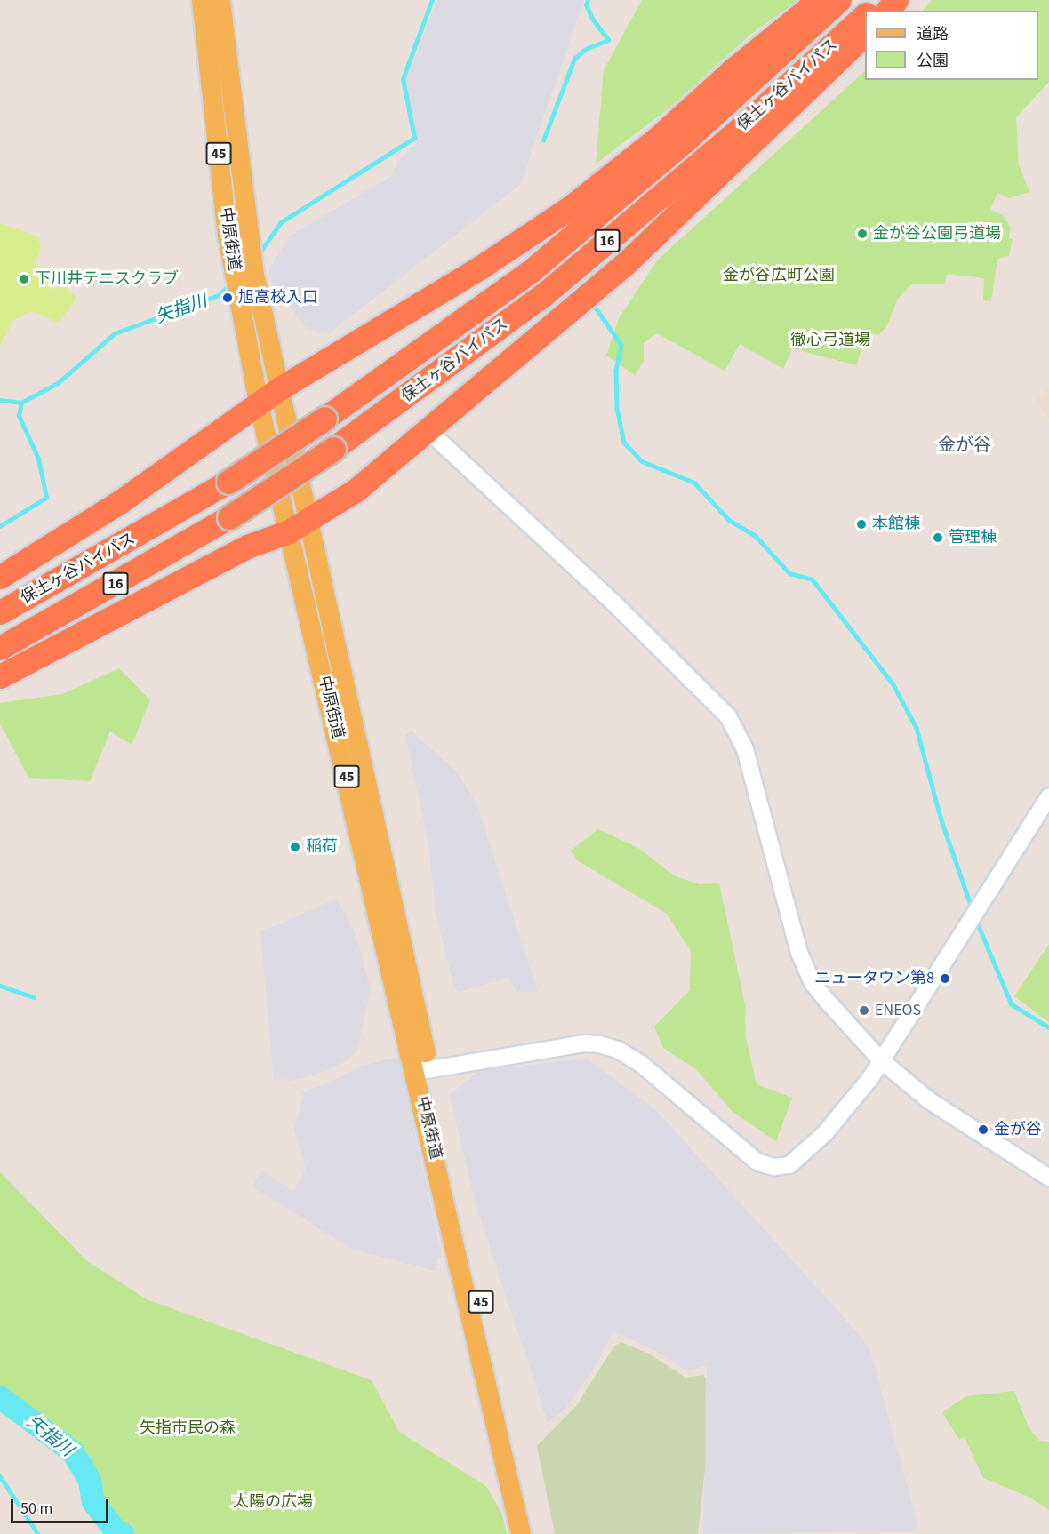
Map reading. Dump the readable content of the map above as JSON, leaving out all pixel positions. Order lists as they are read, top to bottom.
{
  "streets": {
    "highway": ["保土ヶ谷バイパス", "16"],
    "main road": ["45", "中原街道"]
  },
  "districts": ["金が谷"],
  "water": ["矢指川"],
  "parks": [
    "金が谷広町公園",
    "徹心弓道場",
    "矢指市民の森",
    "太陽の広場"
  ],
  "places": [
    "金が谷公園弓道場",
    "下川井テニスクラブ",
    "旭高校入口",
    "本館棟",
    "管理棟",
    "稲荷",
    "ニュータウン第8",
    "ENEOS",
    "金が谷"
  ],
  "legend": ["道路", "公園"],
  "scale_bar": "50 m"
}
